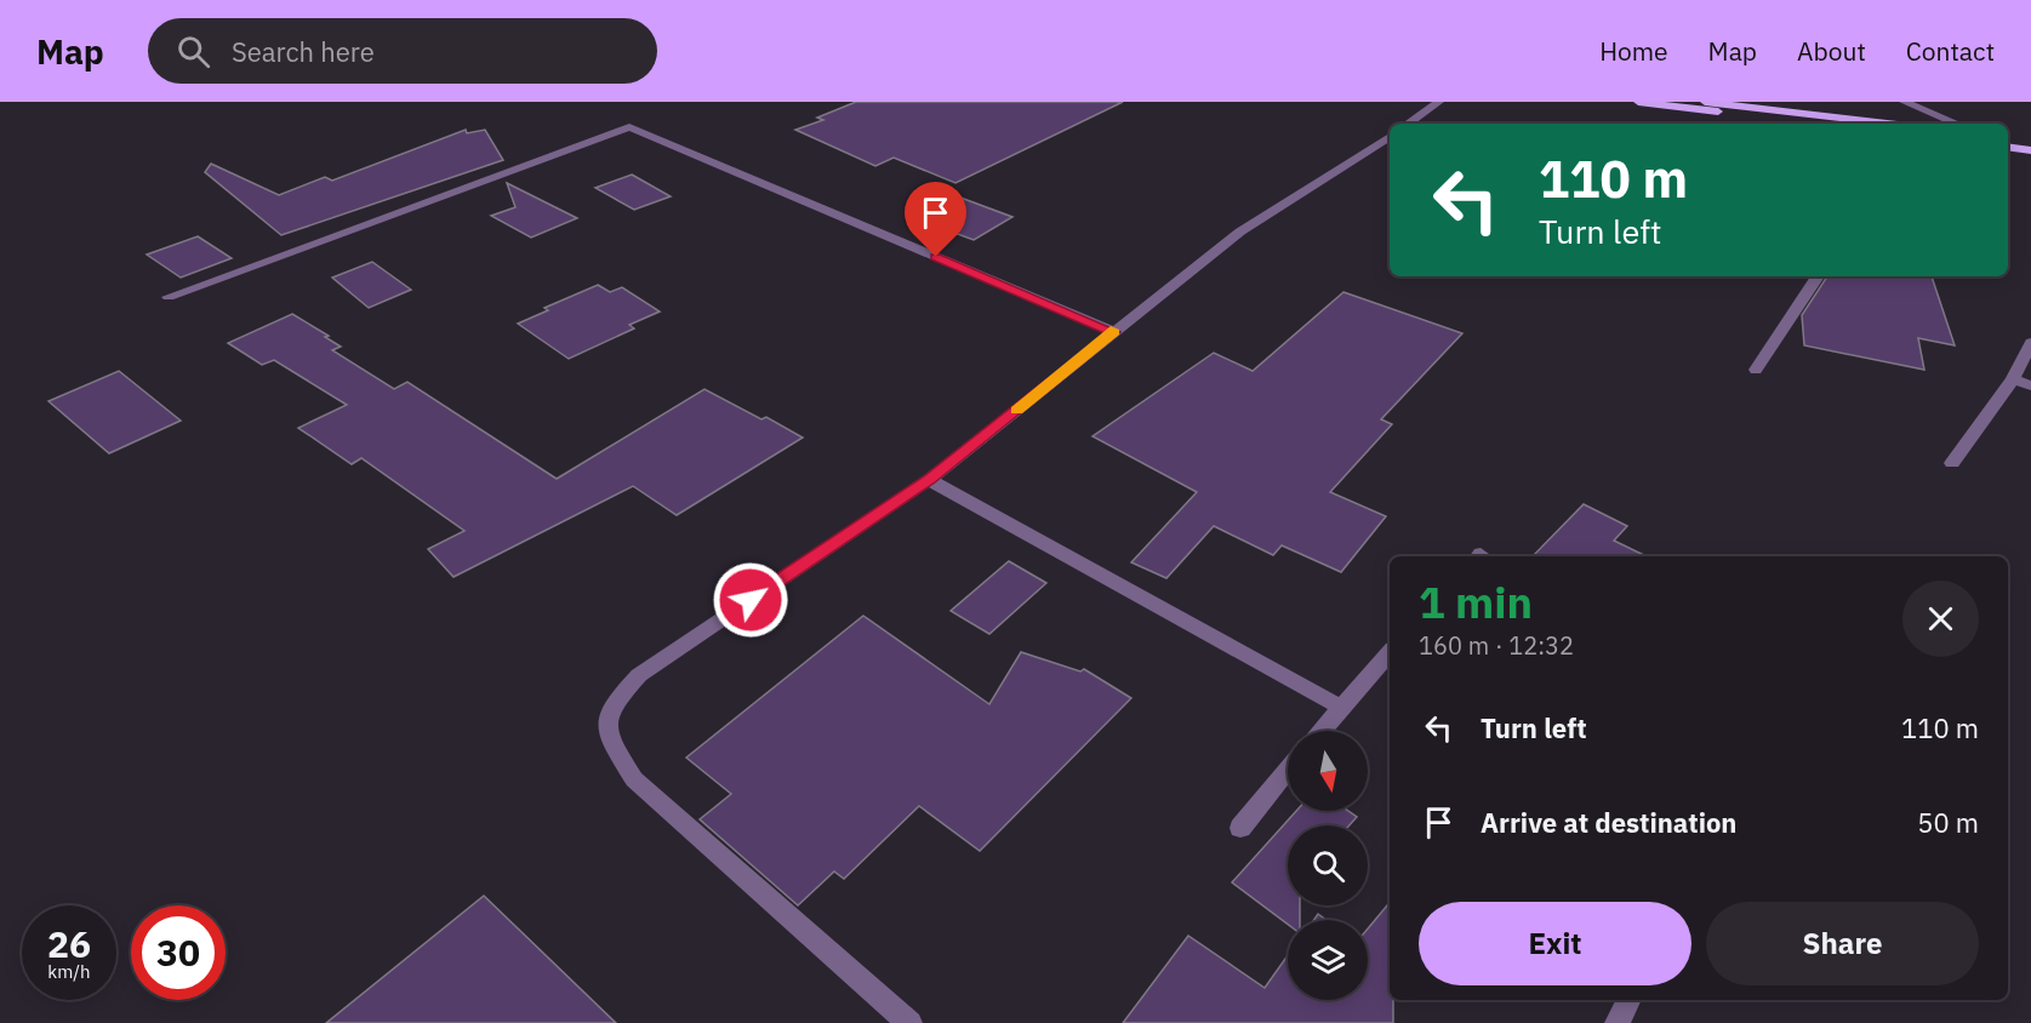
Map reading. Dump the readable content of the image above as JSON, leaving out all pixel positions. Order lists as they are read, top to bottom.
{
  "north": "bottom",
  "page": {
    "header": "Map",
    "search": "Search here",
    "nav": [
      "Home",
      "Map",
      "About",
      "Contact"
    ],
    "turn": ["110 m", "Turn left"],
    "heading": ["1 min", "160 m · 12:32"],
    "list": [
      {
        "name": "Turn left",
        "value": "110 m"
      },
      {
        "name": "Arrive at destination",
        "value": "50 m"
      }
    ],
    "buttons": ["Exit", "Share"],
    "speed": "26 km/h",
    "limit": "30"
  }
}
